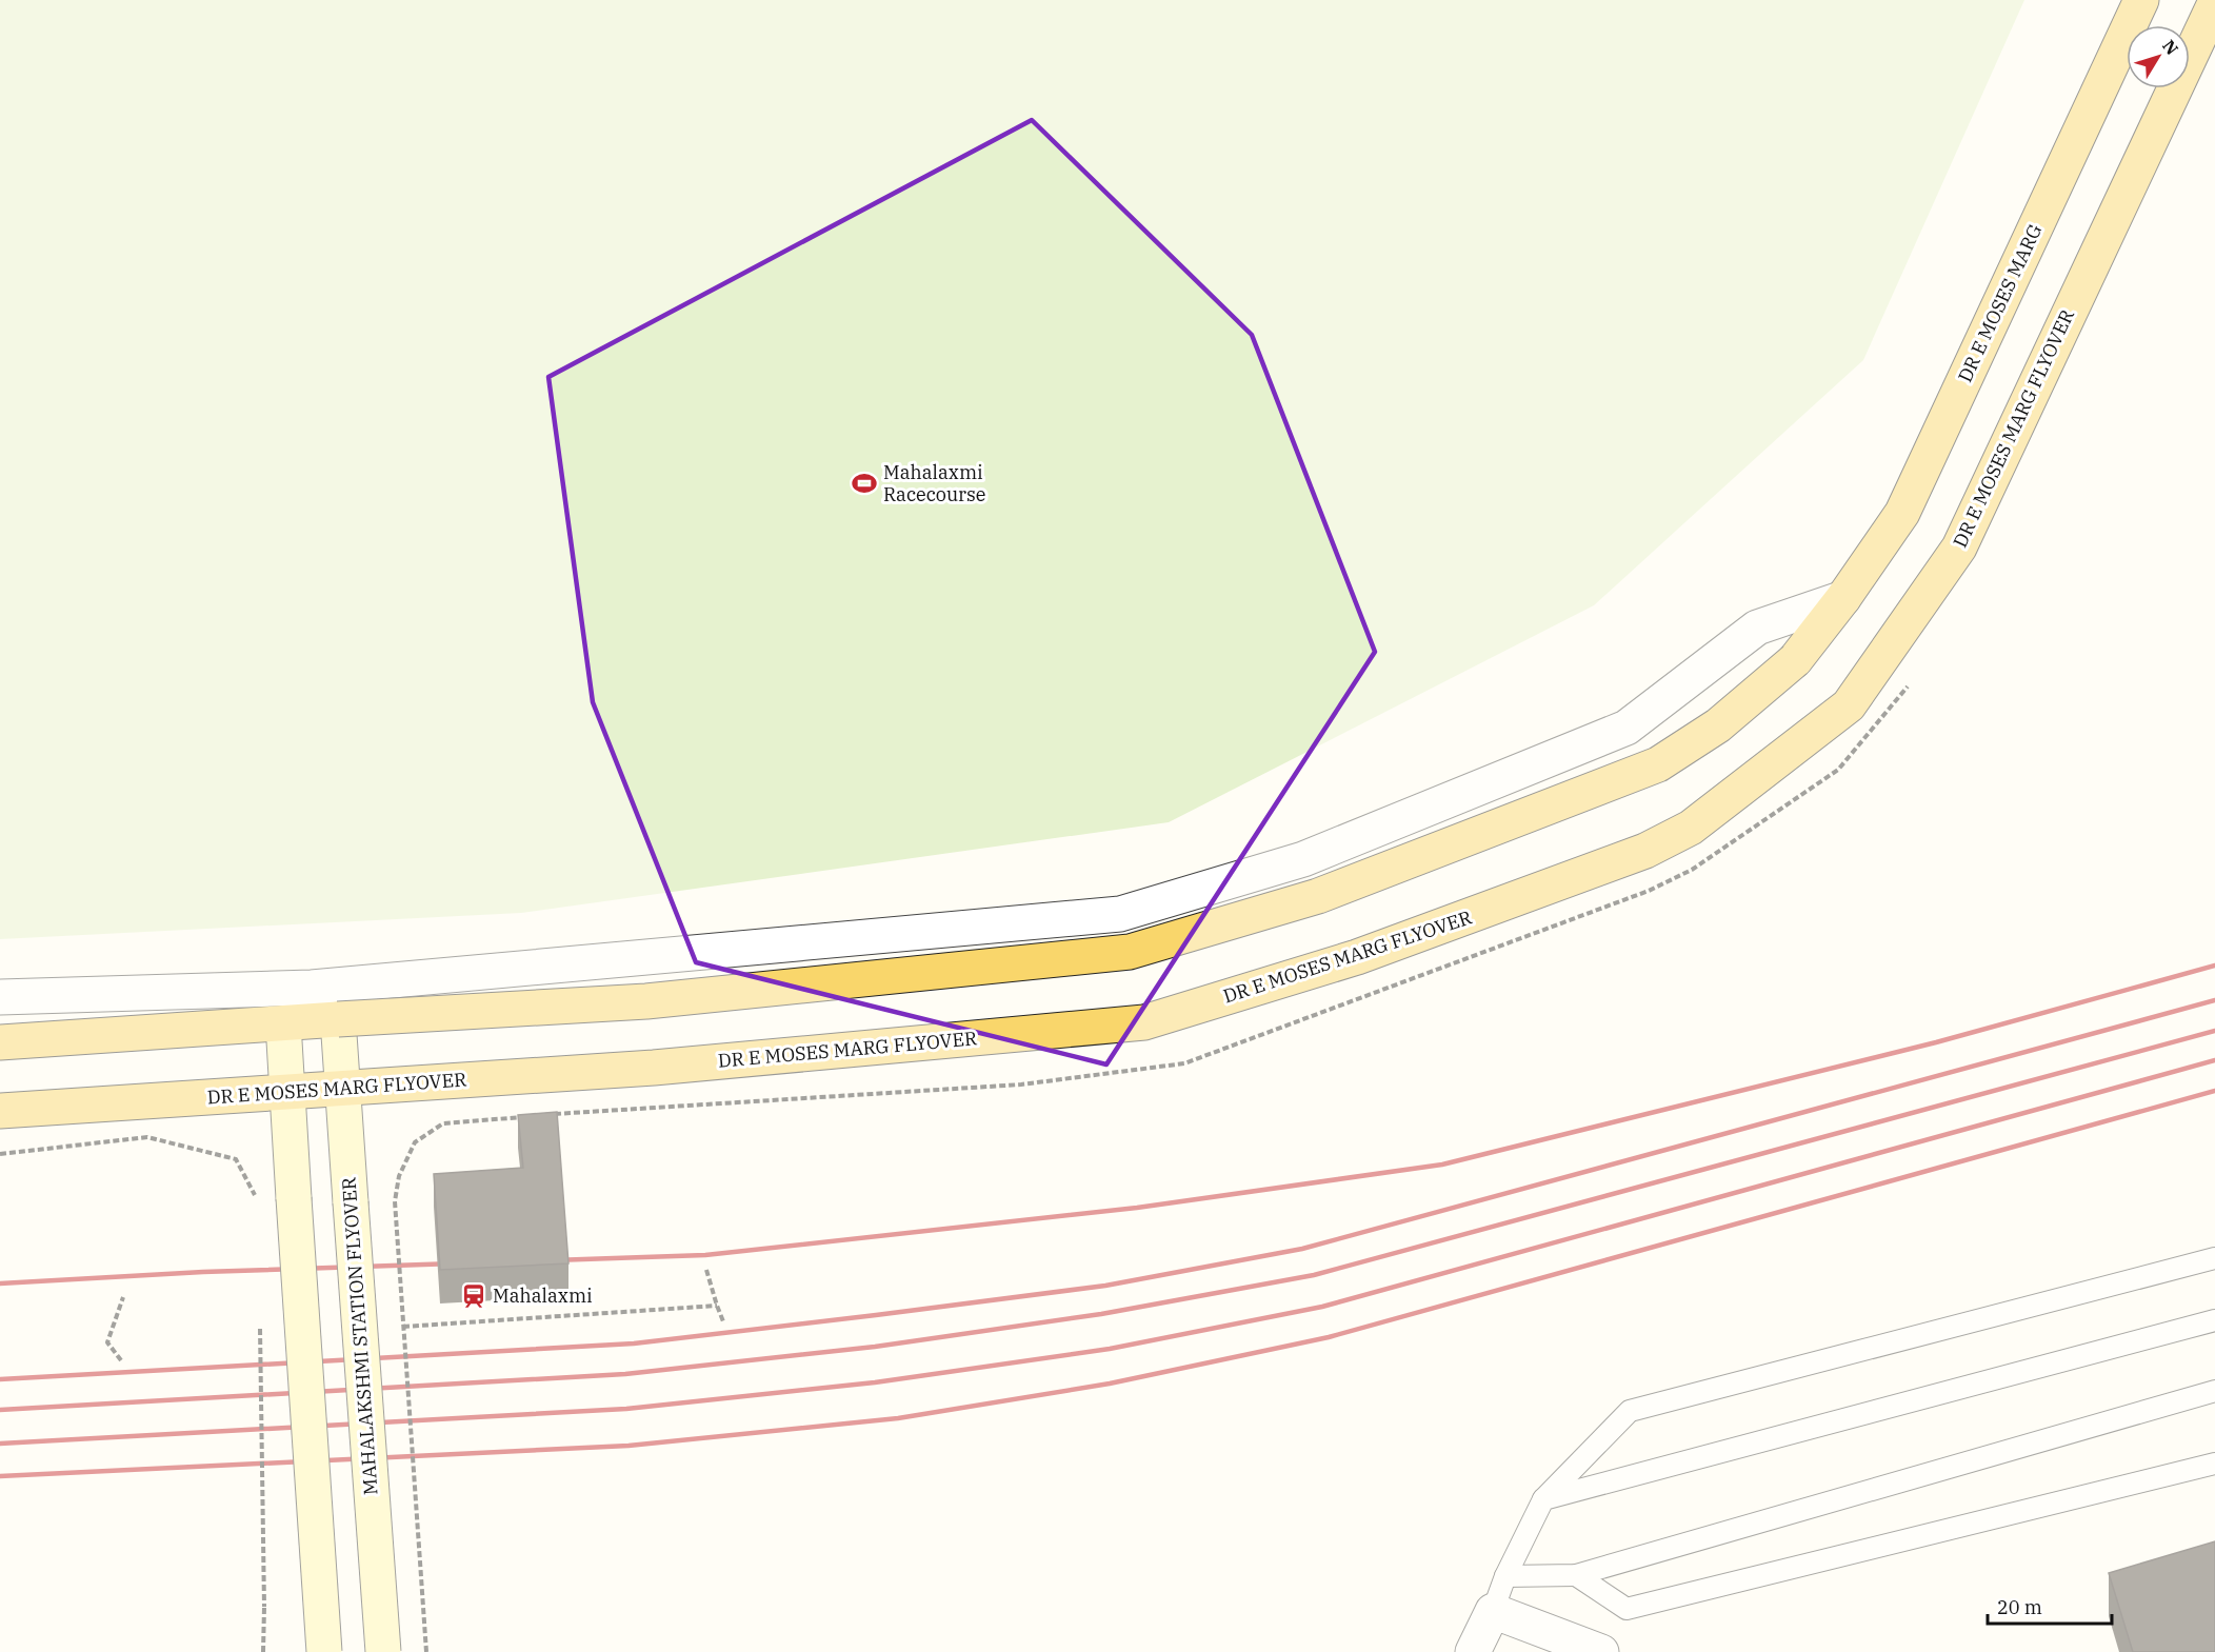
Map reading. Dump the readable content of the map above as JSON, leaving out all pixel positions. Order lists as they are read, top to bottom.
{
  "streets": {
    "main road": ["DR E MOSES MARG", "DR E MOSES MARG FLYOVER", "MAHALAKSHMI STATION FLYOVER"]
  },
  "crossings": [
    ["DR E MOSES MARG FLYOVER", "MAHALAKSHMI STATION FLYOVER"]
  ],
  "places": {
    "sports": ["Mahalaxmi Racecourse"],
    "station": ["Mahalaxmi"]
  },
  "scale_bar": "20 m",
  "north": "top right"
}
